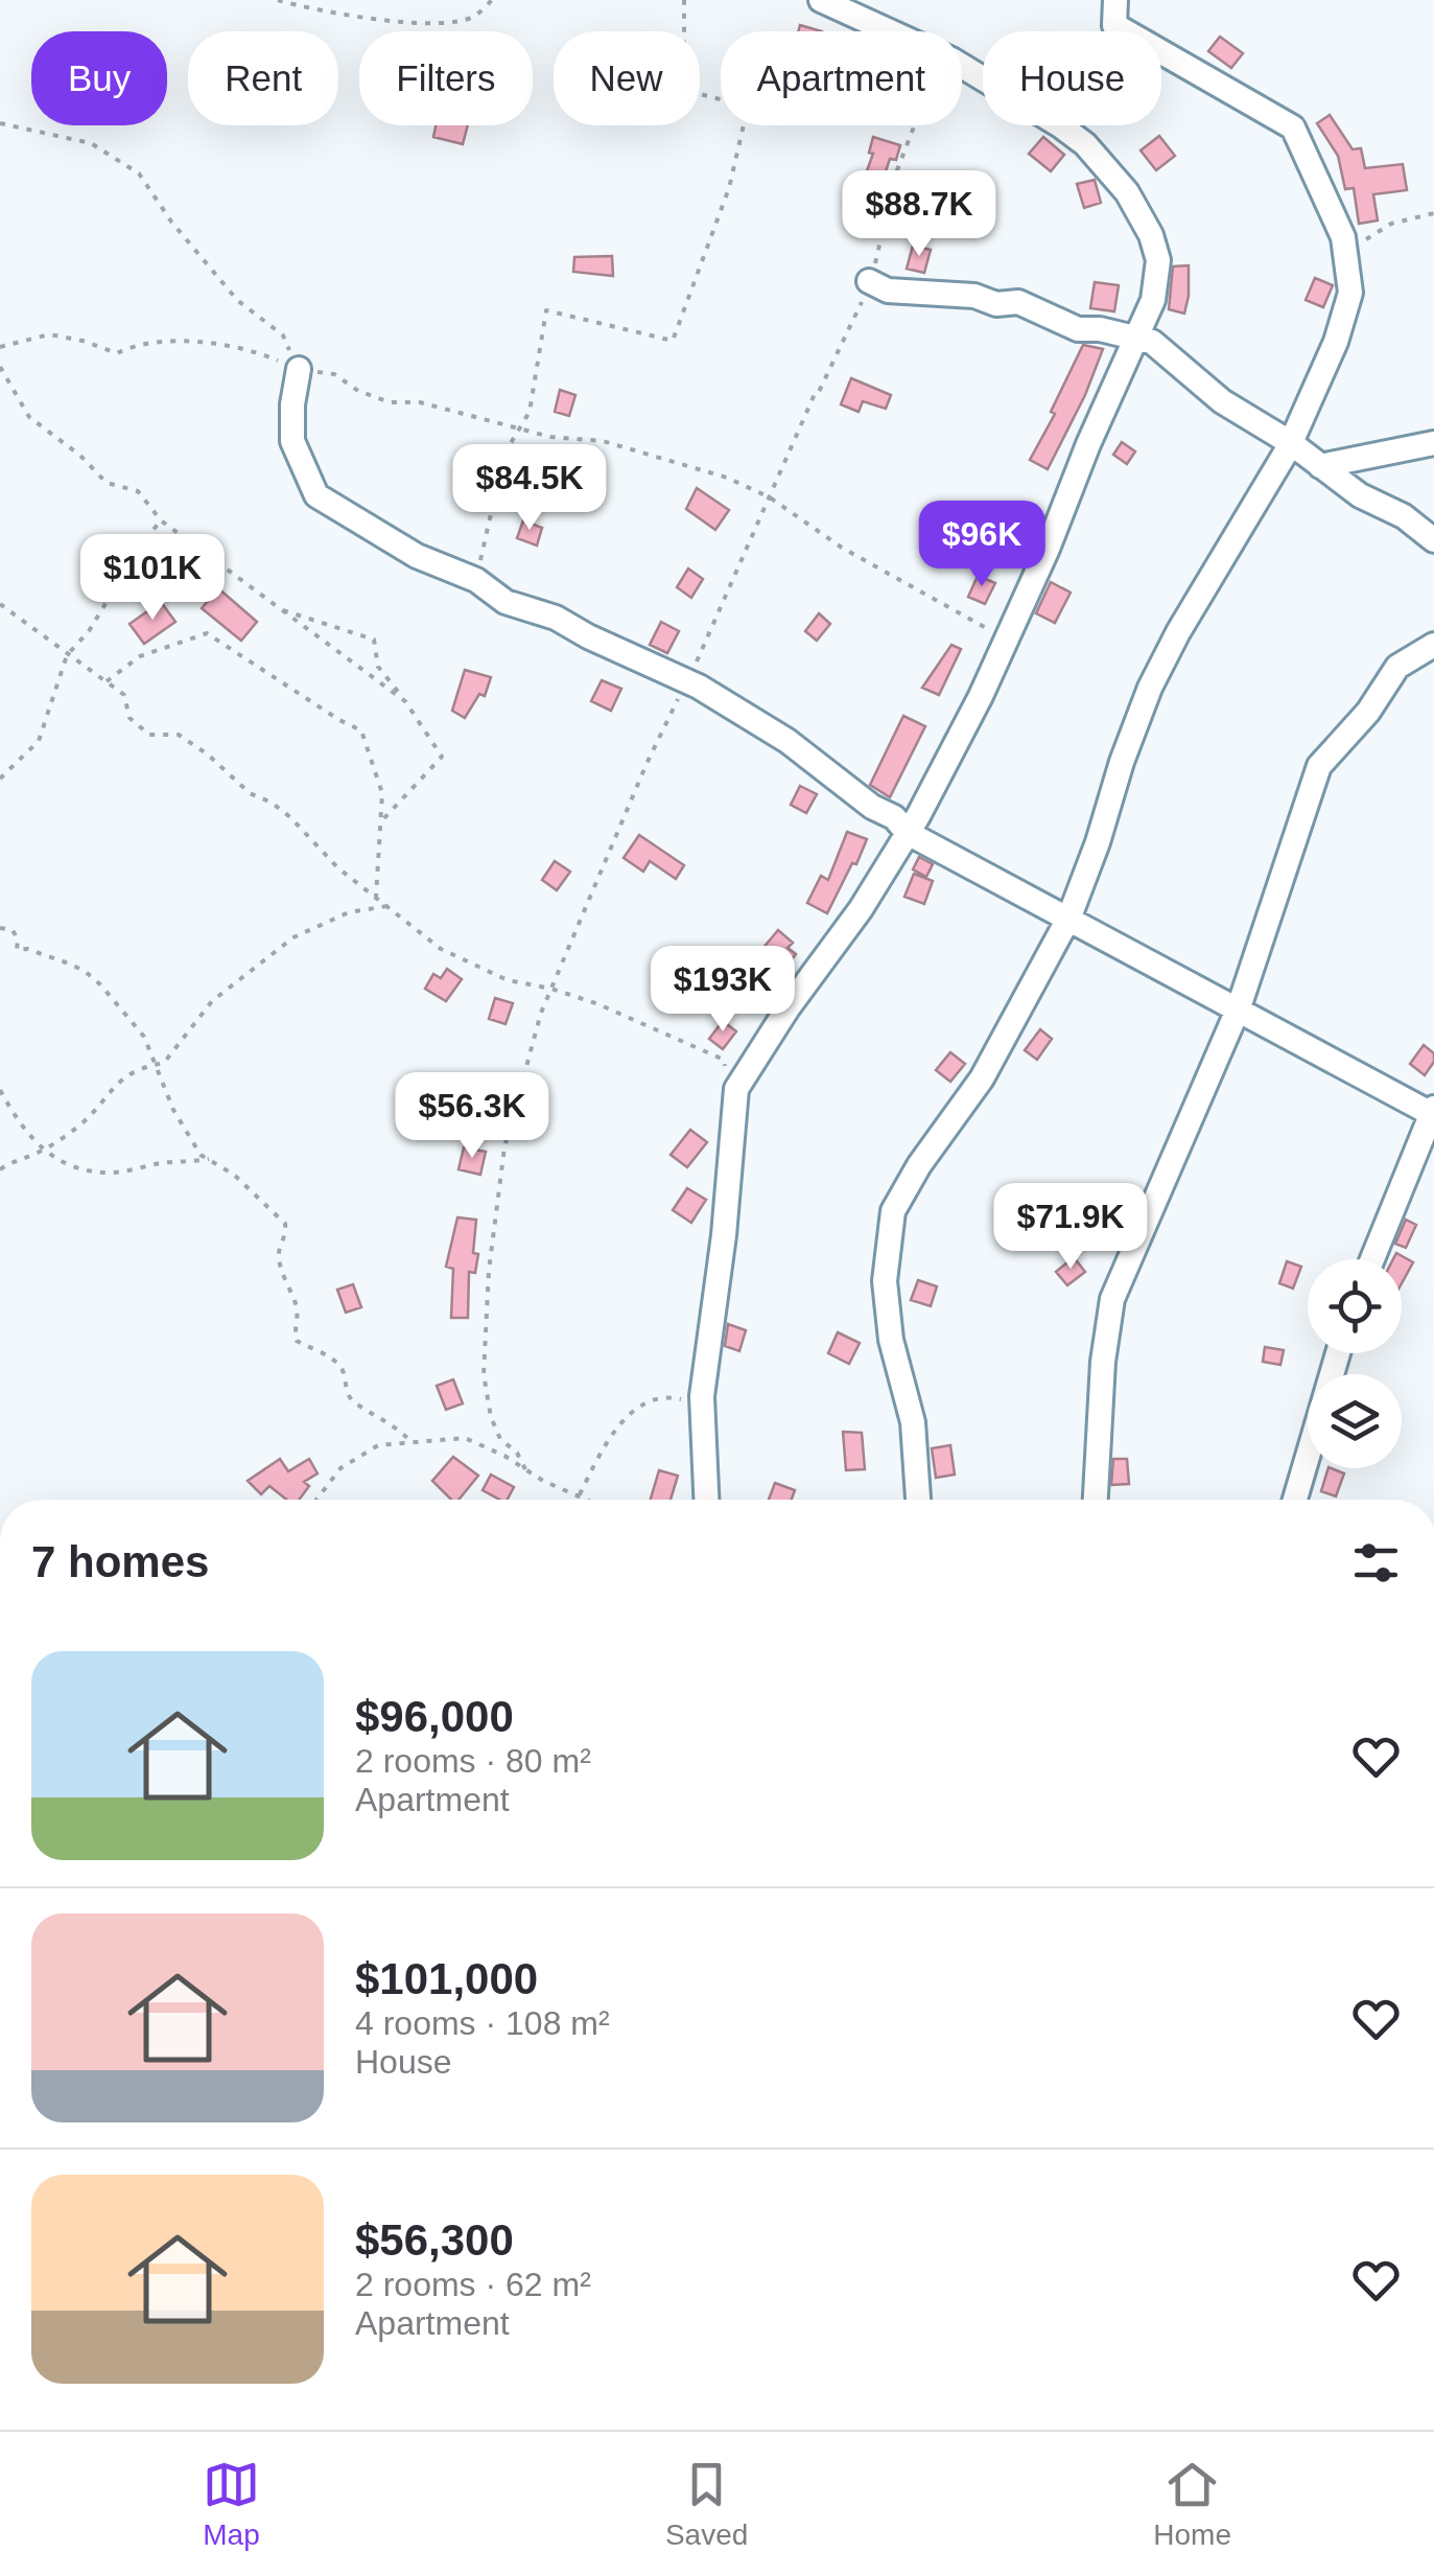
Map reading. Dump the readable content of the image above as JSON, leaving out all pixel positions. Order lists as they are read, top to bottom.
{
  "page": {
    "chip": [
      "Buy",
      "Rent",
      "Filters",
      "New",
      "Apartment",
      "House"
    ],
    "price": [
      "$88.7K",
      "$84.5K",
      "$96K",
      "$101K",
      "$193K",
      "$56.3K",
      "$71.9K"
    ],
    "heading": "7 homes",
    "list": [
      {
        "name": "$96,000",
        "note": "2 rooms · 80 m² · Apartment"
      },
      {
        "name": "$101,000",
        "note": "4 rooms · 108 m² · House"
      },
      {
        "name": "$56,300",
        "note": "2 rooms · 62 m² · Apartment"
      }
    ],
    "tabs": ["Map", "Saved", "Home"]
  }
}
